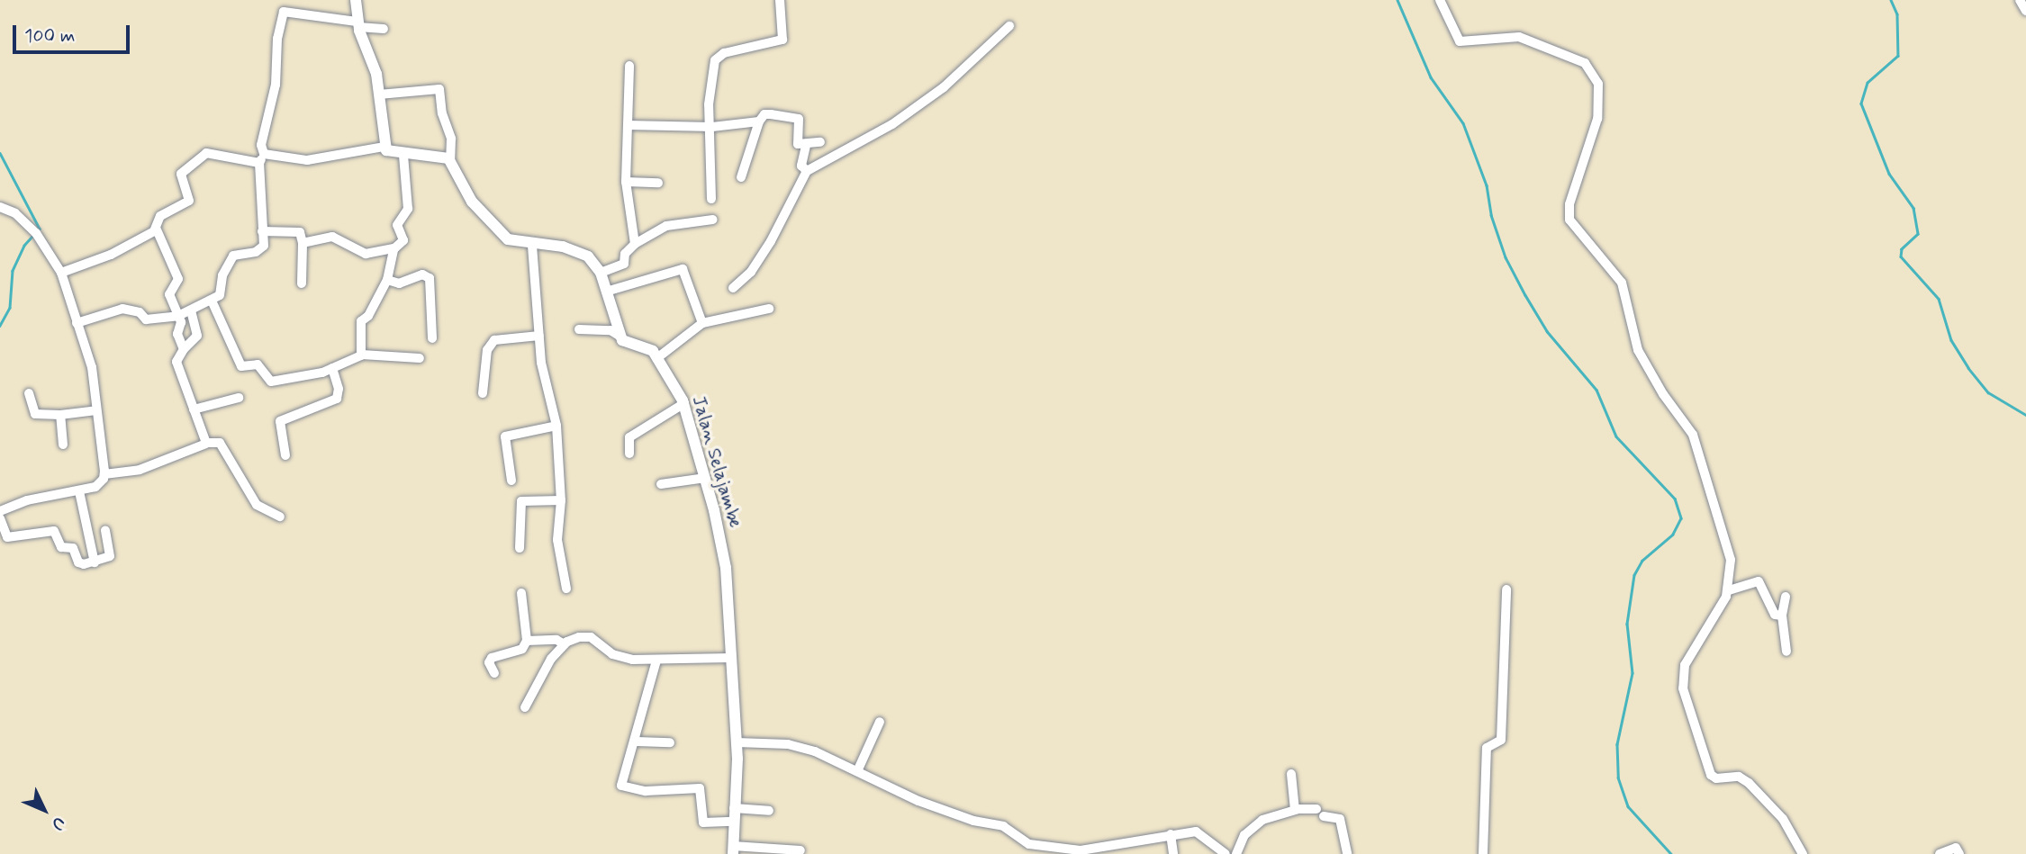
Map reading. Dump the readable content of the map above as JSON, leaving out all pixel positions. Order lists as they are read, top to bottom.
{
  "streets": {
    "street": ["Jalan Selajambe"]
  },
  "scale_bar": "100 m",
  "north": "bottom right"
}
